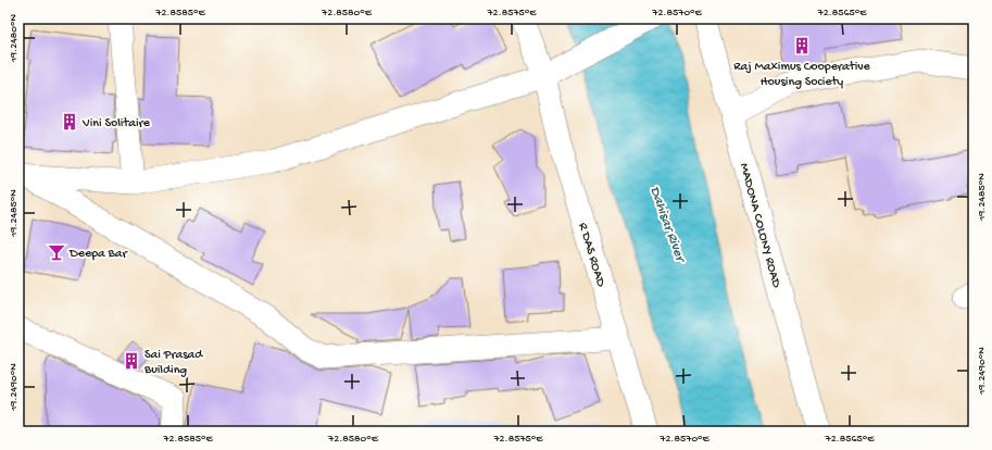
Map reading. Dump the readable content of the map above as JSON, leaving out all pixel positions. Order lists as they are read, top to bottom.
{
  "streets": {
    "street": ["MADONA COLONY ROAD", "R DAS ROAD"]
  },
  "water": ["Dahisar River"],
  "places": {
    "building": ["Raj Maximus Cooperative Housing Society", "Vini Solitaire", "Sai Prasad Building"],
    "bar": ["Deepa Bar"]
  },
  "coordinates": [
    "72.8585°E",
    "72.8580°E",
    "72.8575°E",
    "72.8570°E",
    "72.8565°E",
    "19.2480°N",
    "19.2485°N",
    "19.2490°N"
  ]
}
